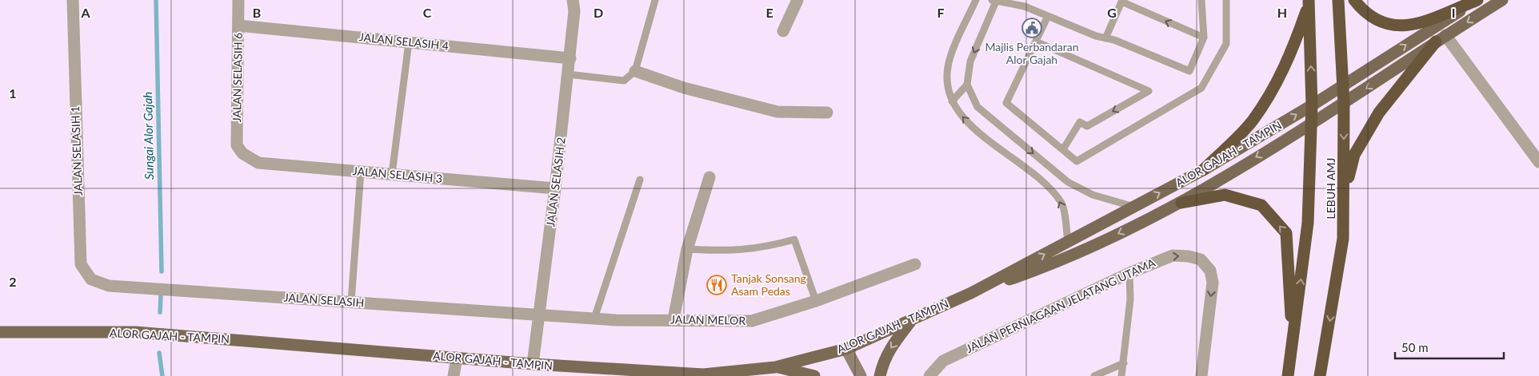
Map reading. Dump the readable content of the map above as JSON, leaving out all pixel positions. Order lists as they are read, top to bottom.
{
  "streets": {
    "highway": ["LEBUH AMJ"],
    "main road": ["ALOR GAJAH - TAMPIN"],
    "street": [
      "JALAN SELASIH 4",
      "JALAN SELASIH 6",
      "JALAN SELASIH 1",
      "JALAN SELASIH 3",
      "JALAN SELASIH 2",
      "JALAN SELASIH",
      "JALAN PERNIAGAAN JELATANG UTAMA",
      "JALAN MELOR"
    ]
  },
  "crossings": [
    ["JALAN SELASIH 4", "JALAN SELASIH 6"],
    ["JALAN SELASIH 4", "JALAN SELASIH 2"],
    ["JALAN SELASIH 6", "JALAN SELASIH 3"],
    ["JALAN SELASIH 1", "JALAN SELASIH"],
    ["ALOR GAJAH - TAMPIN", "JALAN SELASIH 2"],
    ["ALOR GAJAH - TAMPIN", "LEBUH AMJ"],
    ["JALAN SELASIH 3", "JALAN SELASIH 2"],
    ["JALAN SELASIH 2", "JALAN SELASIH"],
    ["JALAN SELASIH 2", "JALAN MELOR"],
    ["JALAN SELASIH", "JALAN MELOR"]
  ],
  "water": ["Sungai Alor Gajah"],
  "places": {
    "public building": ["Majlis Perbandaran Alor Gajah"],
    "restaurant": ["Tanjak Sonsang Asam Pedas"]
  },
  "scale_bar": "50 m",
  "grid": {
    "columns": [
      "A",
      "B",
      "C",
      "D",
      "E",
      "F",
      "G",
      "H",
      "I"
    ],
    "rows": ["1", "2"]
  }
}
